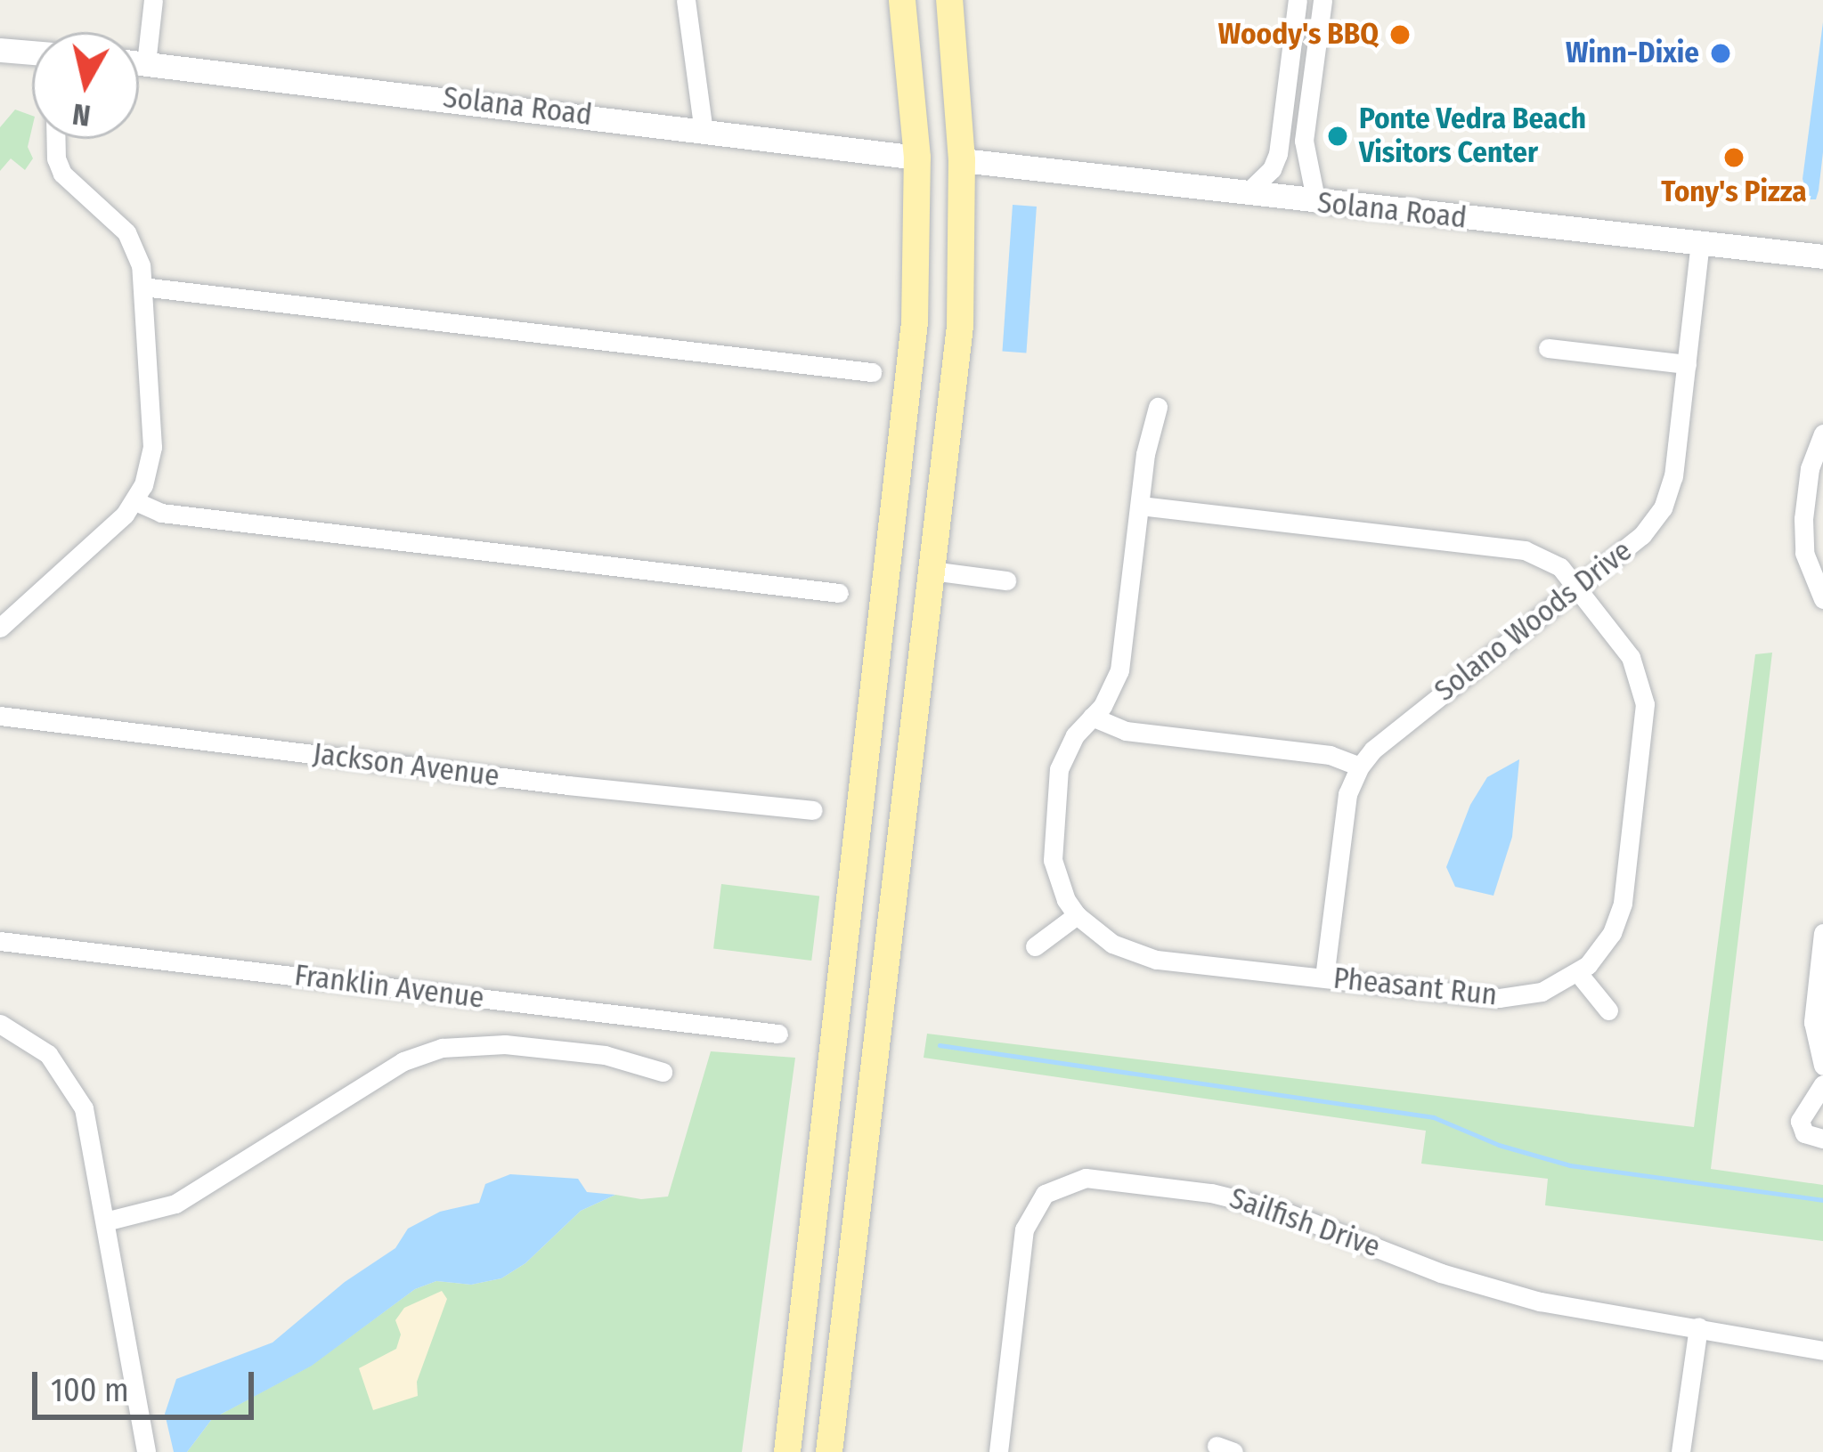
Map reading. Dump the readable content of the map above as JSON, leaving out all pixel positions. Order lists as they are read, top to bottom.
{
  "streets": {
    "street": [
      "Solana Road",
      "Solano Woods Drive",
      "Jackson Avenue",
      "Franklin Avenue",
      "Pheasant Run",
      "Sailfish Drive"
    ]
  },
  "crossings": [
    ["Solana Road", "Solano Woods Drive"],
    ["Solano Woods Drive", "Pheasant Run"]
  ],
  "places": [
    "Woody's BBQ",
    "Winn-Dixie",
    "Ponte Vedra Beach Visitors Center",
    "Tony's Pizza"
  ],
  "scale_bar": "100 m",
  "north": "bottom"
}
